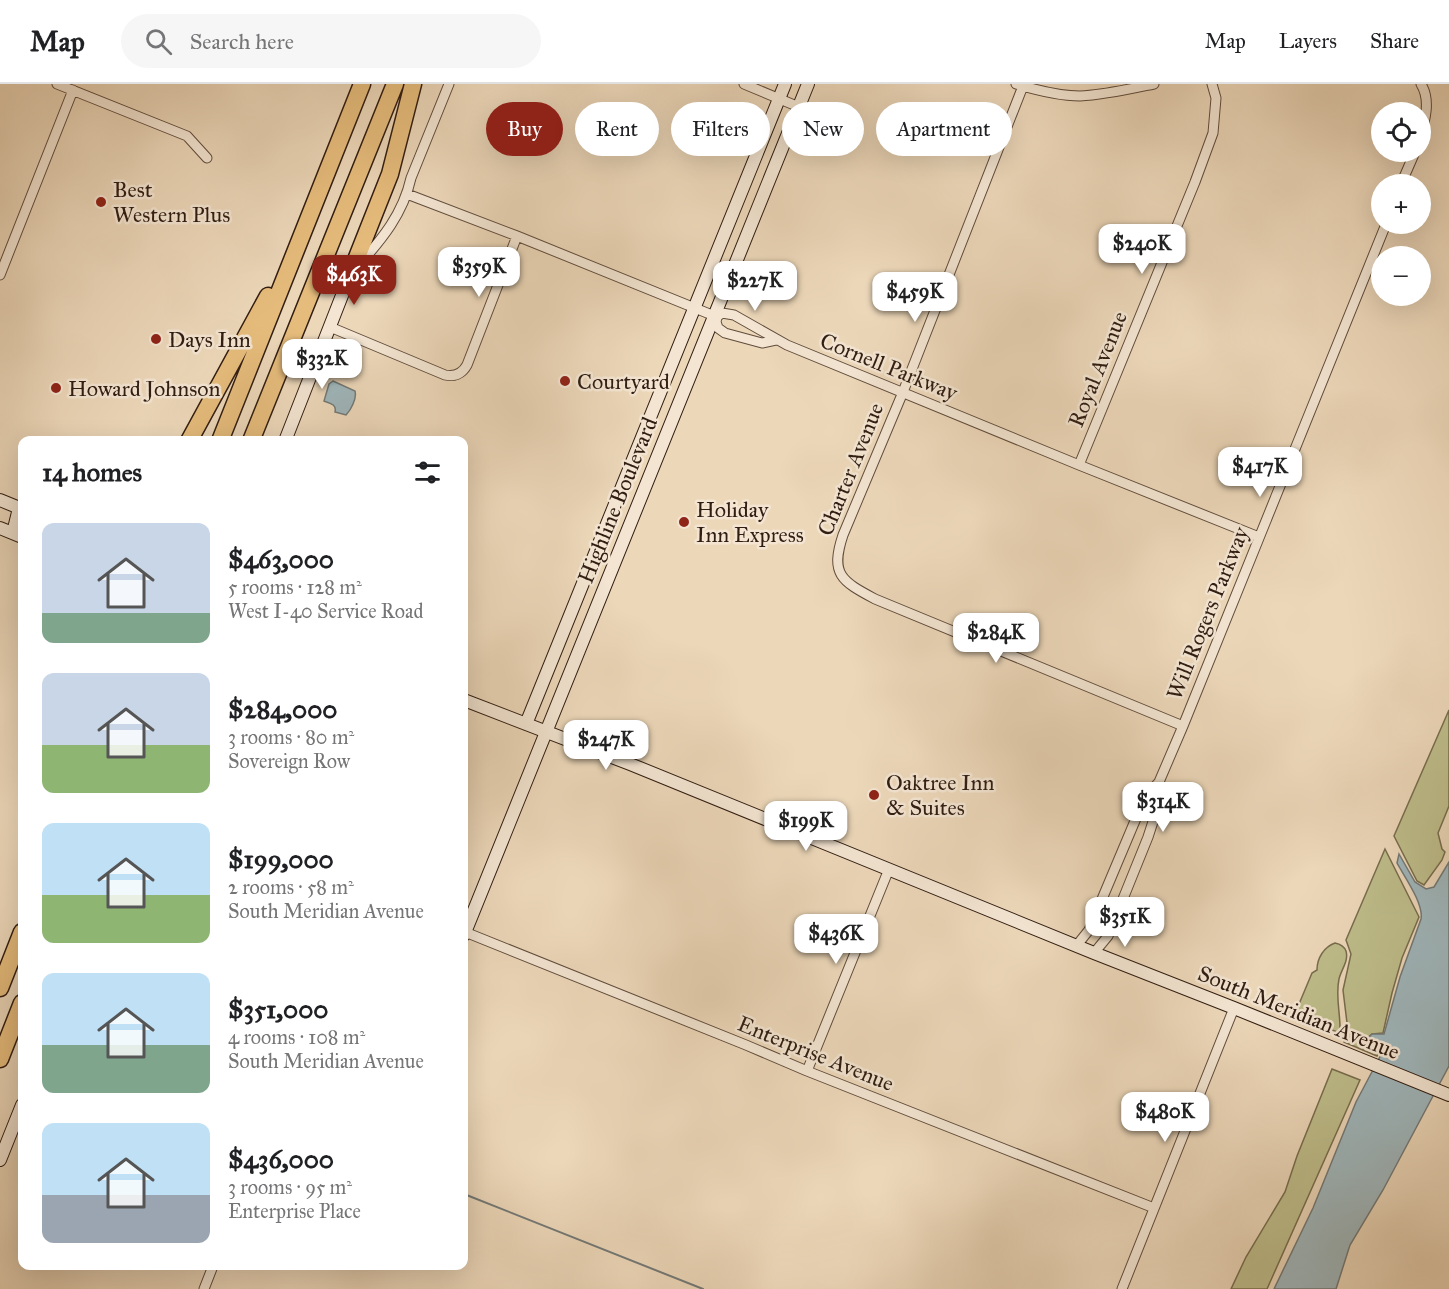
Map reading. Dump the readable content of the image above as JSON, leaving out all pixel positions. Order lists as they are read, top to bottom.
{
  "streets": {
    "street": [
      "Cornell Parkway",
      "Royal Avenue",
      "Charter Avenue",
      "Highline Boulevard",
      "Will Rogers Parkway",
      "South Meridian Avenue",
      "Enterprise Avenue"
    ]
  },
  "crossings": [
    ["Cornell Parkway", "Royal Avenue"],
    ["Cornell Parkway", "Charter Avenue"],
    ["Cornell Parkway", "Highline Boulevard"],
    ["Cornell Parkway", "Will Rogers Parkway"],
    ["Charter Avenue", "Will Rogers Parkway"],
    ["Highline Boulevard", "South Meridian Avenue"],
    ["Will Rogers Parkway", "South Meridian Avenue"]
  ],
  "places": [
    "Best Western Plus",
    "Days Inn",
    "Courtyard",
    "Howard Johnson",
    "Holiday Inn Express",
    "Oaktree Inn & Suites"
  ],
  "page": {
    "header": "Map",
    "search": "Search here",
    "nav": ["Map", "Layers", "Share"],
    "map_buttons": ["+", "−"],
    "chip": [
      "Buy",
      "Rent",
      "Filters",
      "New",
      "Apartment"
    ],
    "price": [
      "$240K",
      "$359K",
      "$463K",
      "$227K",
      "$459K",
      "$332K",
      "$417K",
      "$284K",
      "$247K",
      "$314K",
      "$199K",
      "$351K",
      "$436K",
      "$480K"
    ],
    "heading": "14 homes",
    "list": [
      {
        "name": "$463,000",
        "note": "5 rooms · 128 m² · West I-40 Service Road"
      },
      {
        "name": "$284,000",
        "note": "3 rooms · 80 m² · Sovereign Row"
      },
      {
        "name": "$199,000",
        "note": "2 rooms · 58 m² · South Meridian Avenue"
      },
      {
        "name": "$351,000",
        "note": "4 rooms · 108 m² · South Meridian Avenue"
      },
      {
        "name": "$436,000",
        "note": "3 rooms · 95 m² · Enterprise Place"
      }
    ]
  }
}
